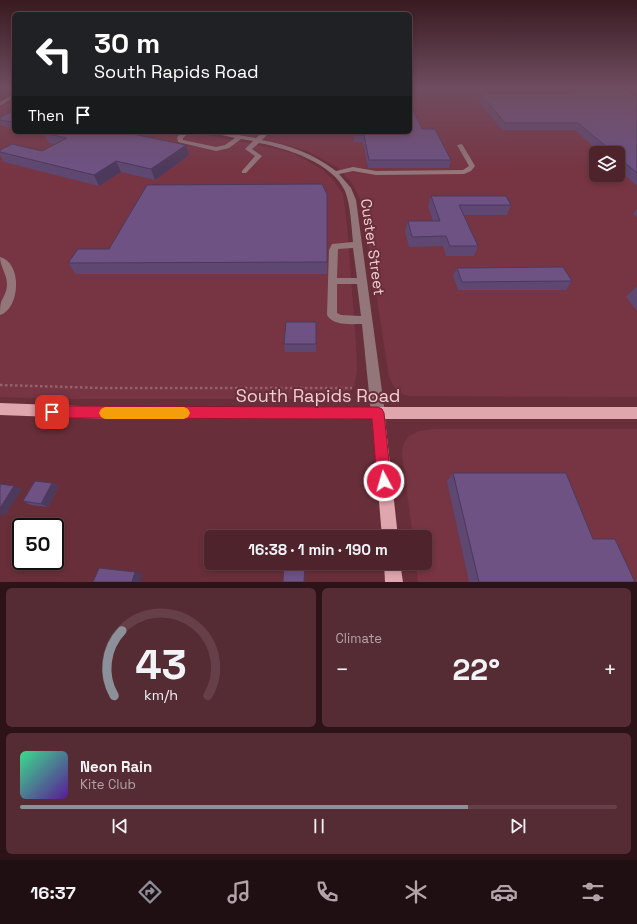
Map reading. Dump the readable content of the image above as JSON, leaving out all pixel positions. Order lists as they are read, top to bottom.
{
  "streets": {
    "main road": ["South Rapids Road"],
    "street": ["Custer Street"]
  },
  "crossings": [
    ["Custer Street", "South Rapids Road"]
  ],
  "page": {
    "turn": ["30 m", "South Rapids Road"],
    "then": "Then",
    "limit": "50",
    "trip": "16:38 · 1 min · 190 m",
    "tile": "Climate",
    "heat": ["−", "22°", "+"],
    "song": ["Neon Rain", "Kite Club"],
    "tabs": "16:37",
    "gauge": ["43", "km/h"]
  }
}
